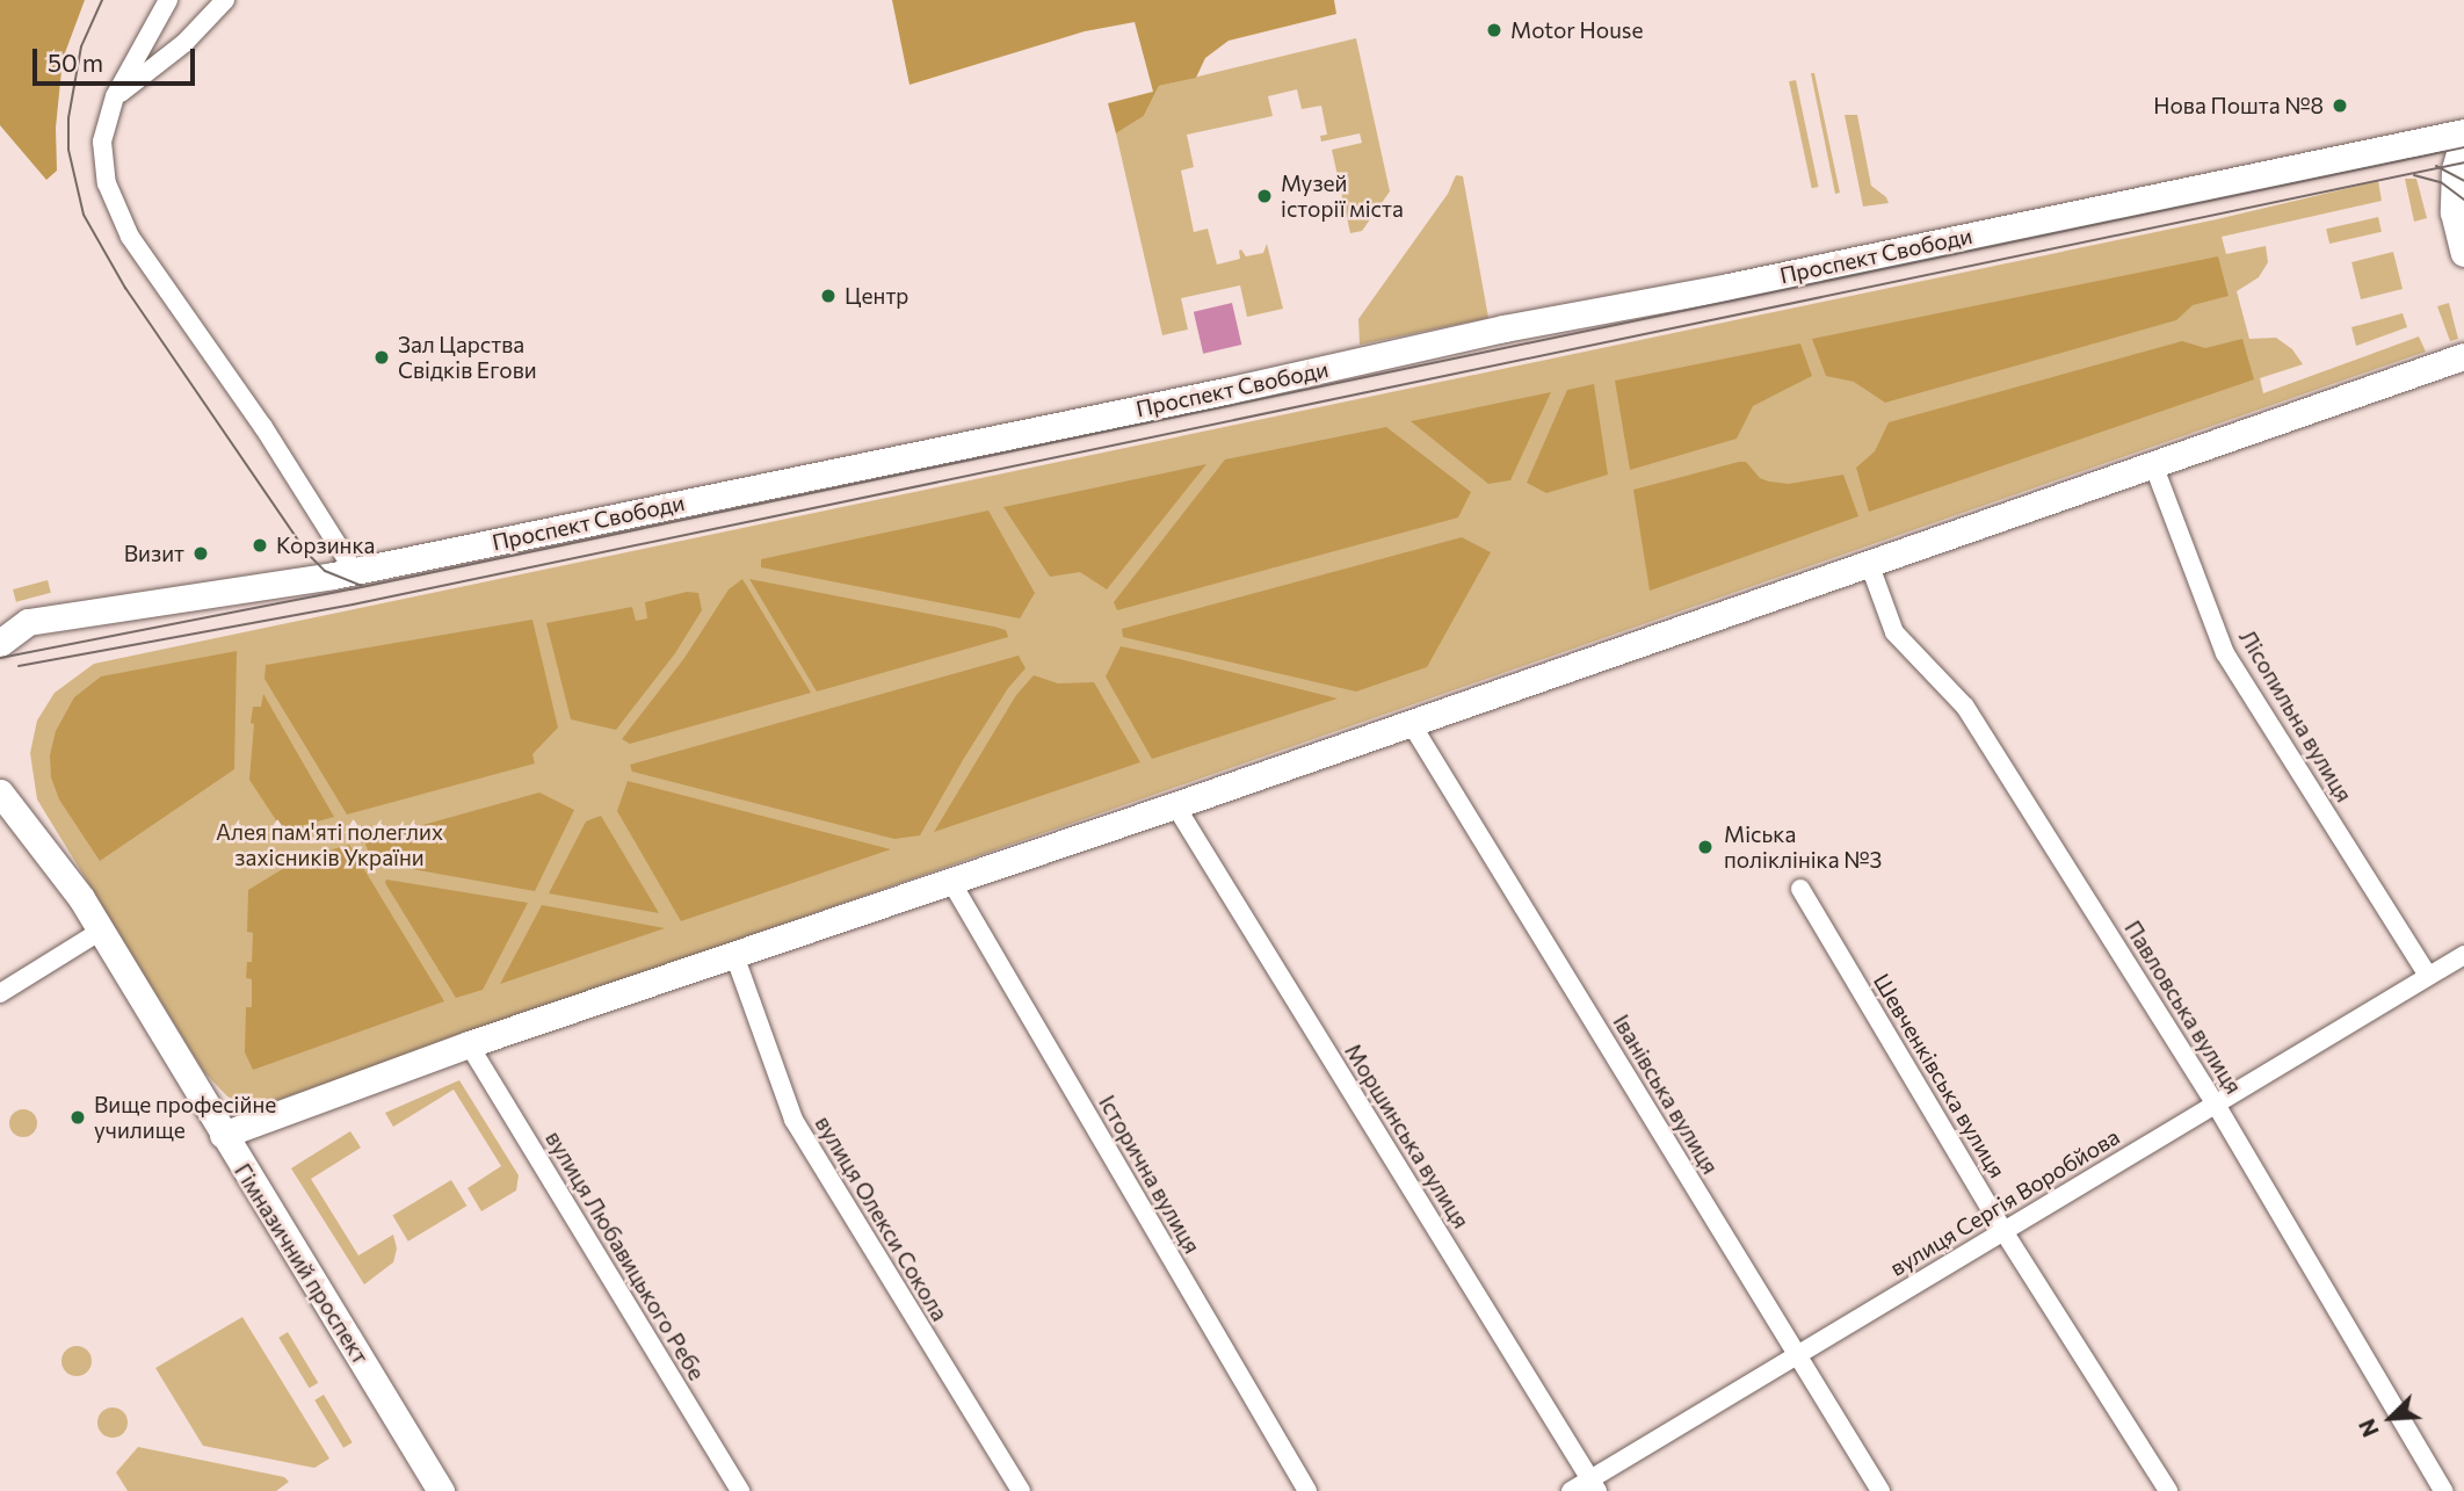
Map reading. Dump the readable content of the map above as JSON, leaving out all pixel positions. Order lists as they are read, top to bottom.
{
  "streets": {
    "main road": ["Проспект Свободи", "Гімназичний проспект"],
    "street": [
      "Лісопильна вулиця",
      "Павловська вулиця",
      "Шевченківська вулиця",
      "Іванівська вулиця",
      "Моршинська вулиця",
      "Історична вулиця",
      "вулиця Сергія Воробйова",
      "вулиця Олекси Сокола",
      "вулиця Любавицького Ребе"
    ]
  },
  "crossings": [
    ["Лісопильна вулиця", "вулиця Сергія Воробйова"],
    ["Павловська вулиця", "вулиця Сергія Воробйова"],
    ["Шевченківська вулиця", "вулиця Сергія Воробйова"],
    ["Іванівська вулиця", "вулиця Сергія Воробйова"],
    ["Моршинська вулиця", "вулиця Сергія Воробйова"]
  ],
  "parks": ["Алея пам'яті полеглих захісників України"],
  "places": [
    "Motor House",
    "Нова Пошта №8",
    "Музей історії міста",
    "Центр",
    "Зал Царства Свiдкiв Егови",
    "Корзинка",
    "Визит",
    "Міська поліклініка №3",
    "Вище професійне училище"
  ],
  "scale_bar": "50 m",
  "north": "bottom left"
}
